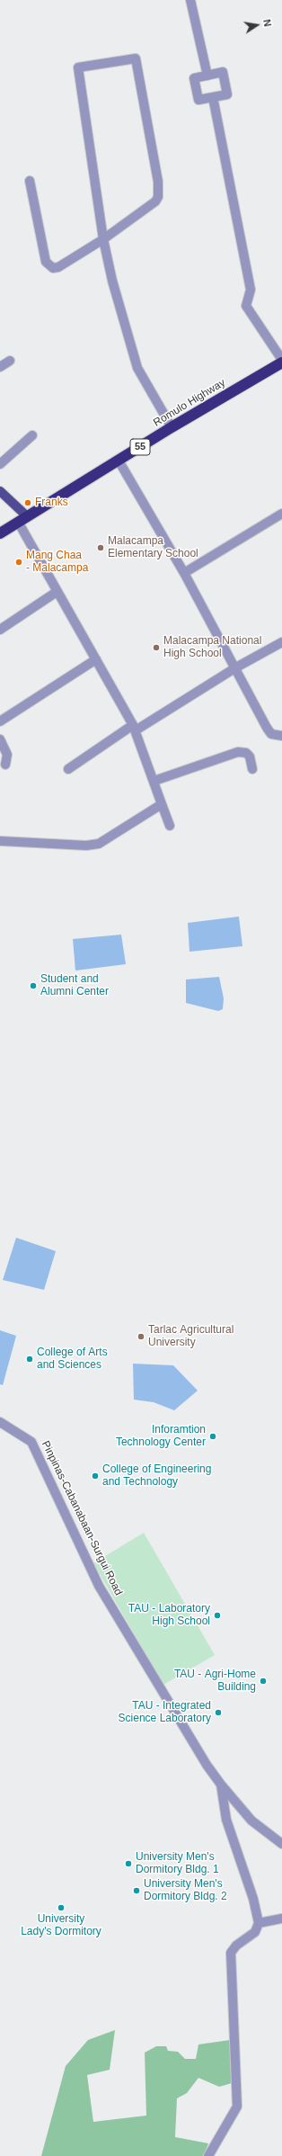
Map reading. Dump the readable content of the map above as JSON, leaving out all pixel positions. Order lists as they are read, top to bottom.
{
  "streets": {
    "highway": ["Romulo Highway", "55"],
    "street": ["Pinpinas-Cabanabaan-Surgui Road"]
  },
  "places": [
    "Franks",
    "Malacampa Elementary School",
    "Mang Chaa - Malacampa",
    "Malacampa National High School",
    "Student and Alumni Center",
    "Tarlac Agricultural University",
    "College of Arts and Sciences",
    "Inforamtion Technology Center",
    "College of Engineering and Technology",
    "TAU - Laboratory High School",
    "TAU - Agri-Home Building",
    "TAU - Integrated Science Laboratory",
    "University Men's Dormitory Bldg. 1",
    "University Men's Dormitory Bldg. 2",
    "University Lady's Dormitory"
  ],
  "north": "right"
}
